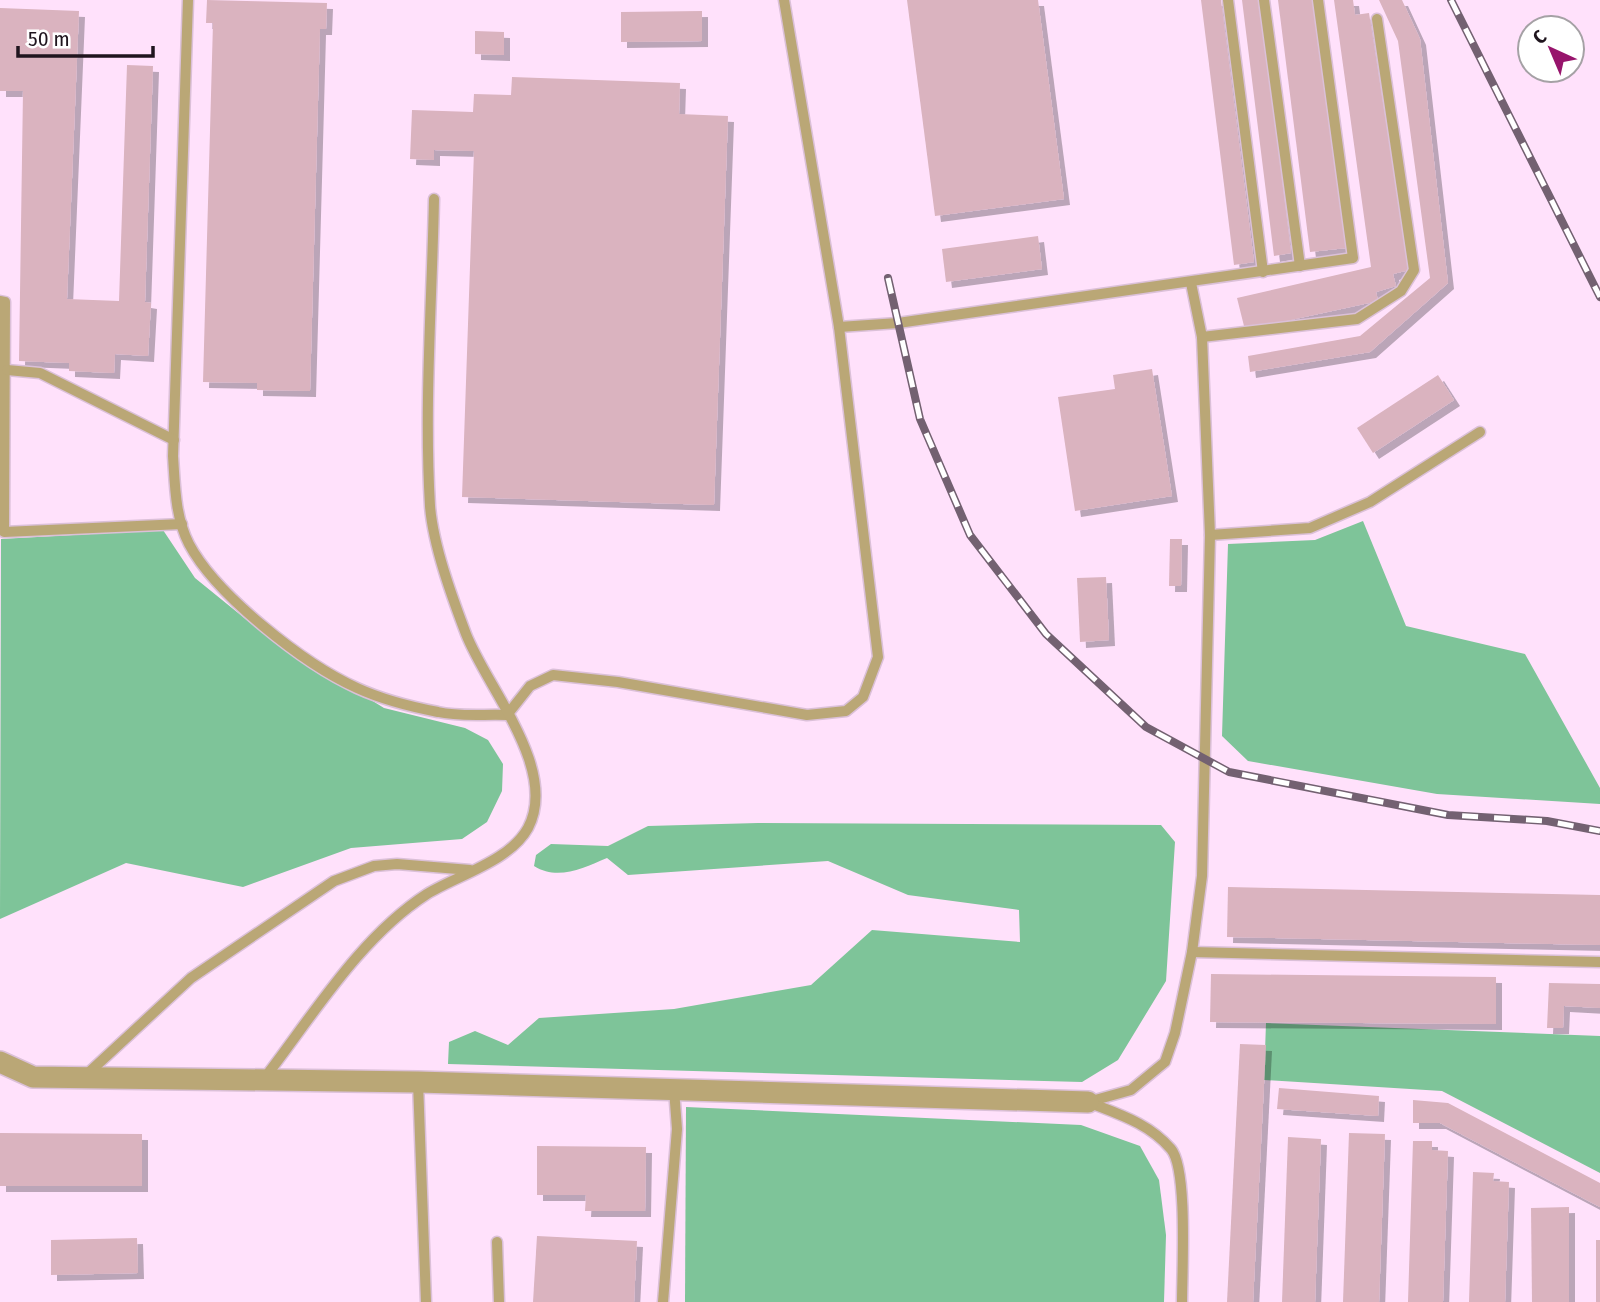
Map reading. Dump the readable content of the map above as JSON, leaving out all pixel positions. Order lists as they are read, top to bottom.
{
  "scale_bar": "50 m",
  "north": "top left"
}
